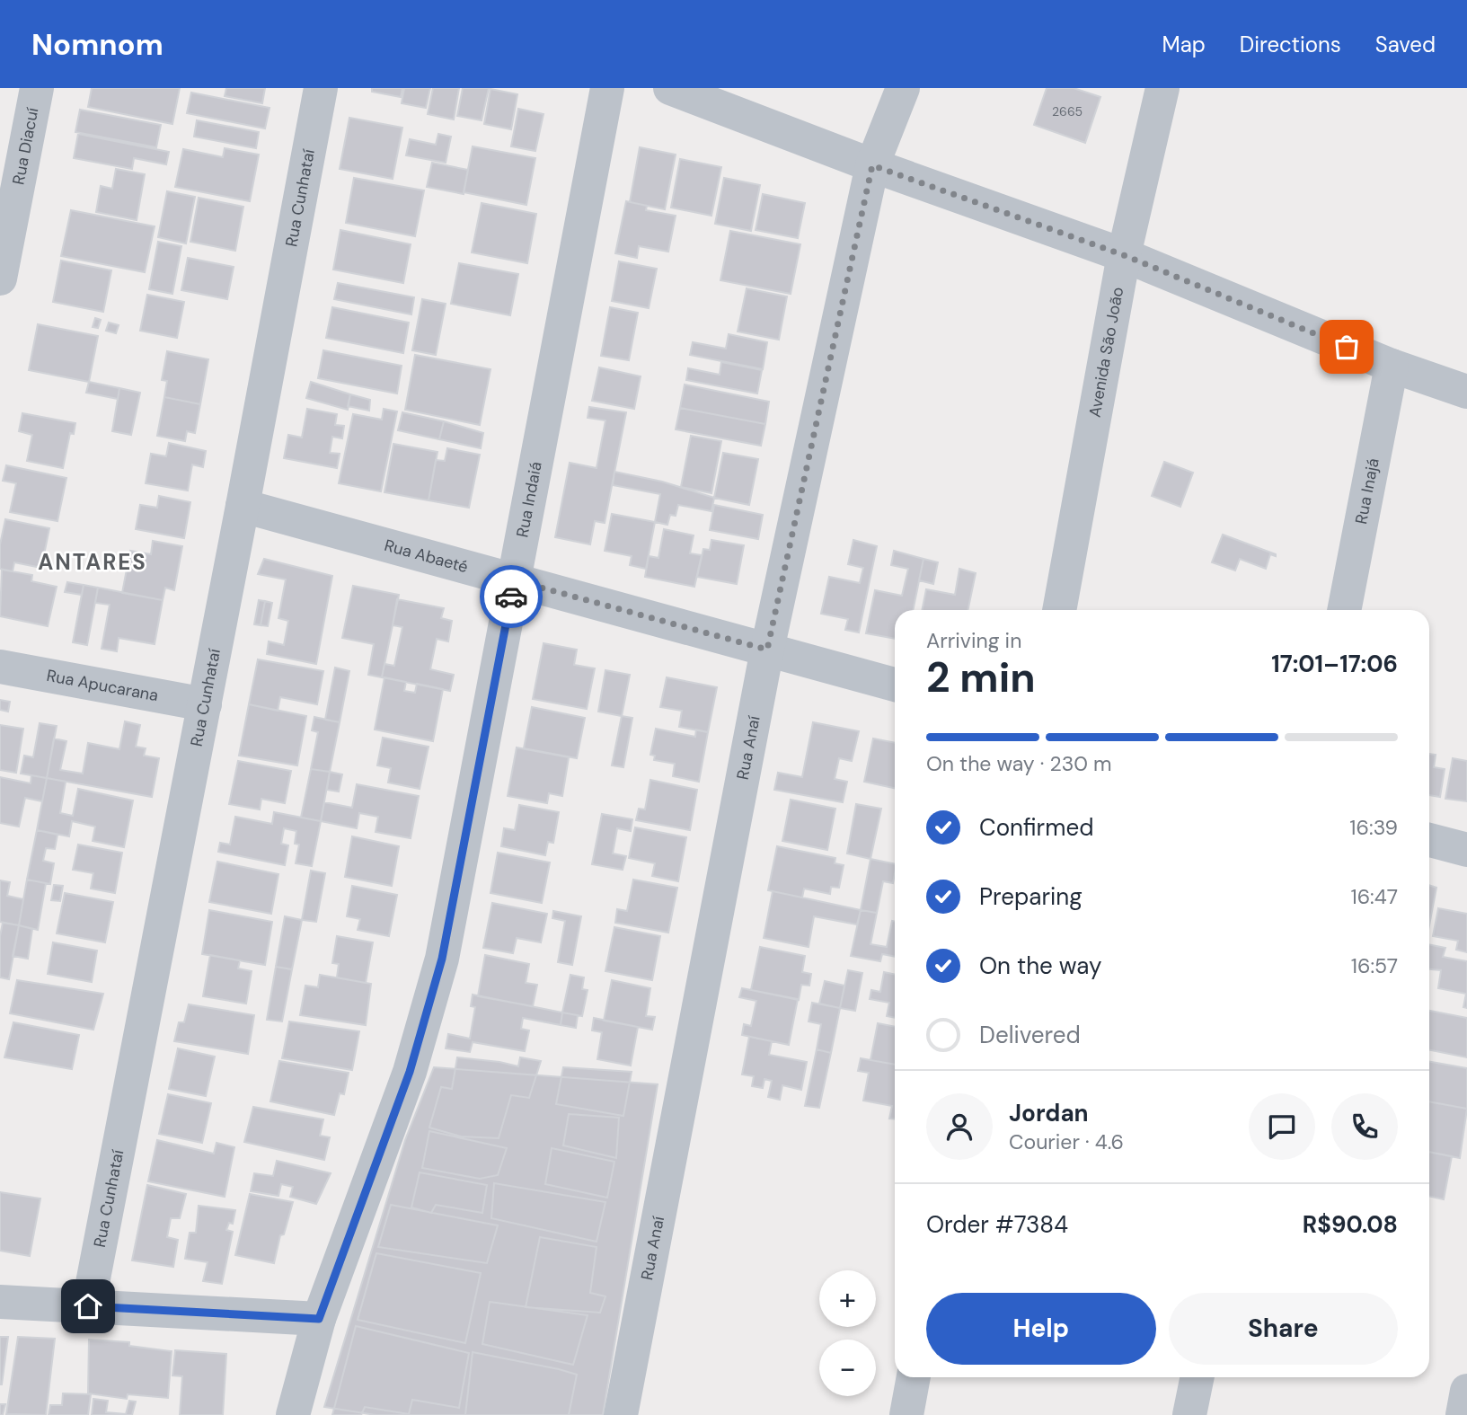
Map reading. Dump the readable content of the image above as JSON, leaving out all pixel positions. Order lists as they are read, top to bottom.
{
  "streets": {
    "street": [
      "Rua Diacuí",
      "Rua Cunhataí",
      "Avenida São João",
      "Rua Inajá",
      "Rua Indaiá",
      "Rua Abaeté",
      "Rua Apucarana",
      "Rua Anaí"
    ]
  },
  "crossings": [
    ["Rua Cunhataí", "Rua Abaeté"],
    ["Rua Cunhataí", "Rua Apucarana"],
    ["Rua Indaiá", "Rua Abaeté"],
    ["Rua Abaeté", "Rua Anaí"]
  ],
  "districts": ["ANTARES"],
  "house_numbers": ["2665"],
  "page": {
    "header": "Nomnom",
    "nav": ["Map", "Directions", "Saved"],
    "heading": ["2 min", "Arriving in", "17:01–17:06"],
    "panel": [
      "Jordan",
      "Courier · 4.6",
      "Order #7384",
      "R$90.08"
    ],
    "bar": "On the way · 230 m",
    "list": [
      ["Confirmed", "16:39"],
      ["Preparing", "16:47"],
      ["On the way", "16:57"],
      "Delivered"
    ],
    "map_buttons": ["+", "−"],
    "buttons": ["Help", "Share"]
  }
}
